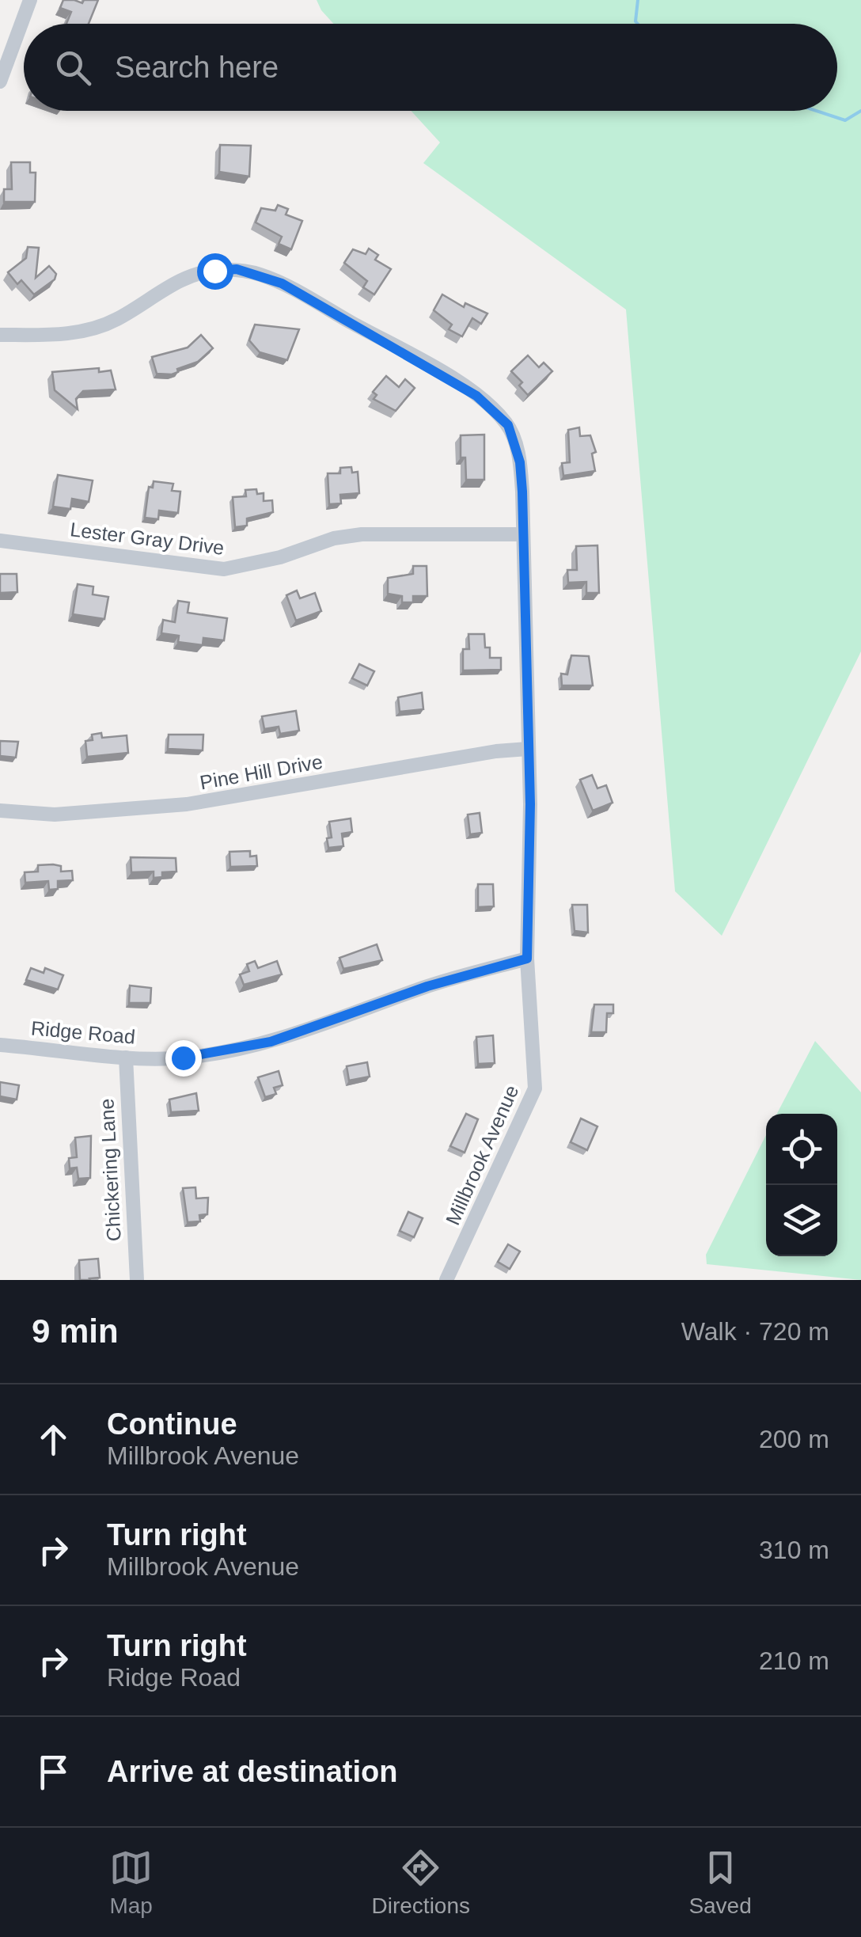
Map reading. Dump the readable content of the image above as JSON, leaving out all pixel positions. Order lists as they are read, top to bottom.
{
  "streets": {
    "street": [
      "Lester Gray Drive",
      "Pine Hill Drive",
      "Ridge Road",
      "Millbrook Avenue",
      "Chickering Lane"
    ]
  },
  "crossings": [
    ["Lester Gray Drive", "Millbrook Avenue"],
    ["Pine Hill Drive", "Millbrook Avenue"],
    ["Ridge Road", "Millbrook Avenue"],
    ["Ridge Road", "Chickering Lane"]
  ],
  "page": {
    "search": "Search here",
    "heading": ["9 min", "Walk · 720 m"],
    "list": [
      ["Continue", "Millbrook Avenue", "200 m"],
      ["Turn right", "Millbrook Avenue", "310 m"],
      ["Turn right", "Ridge Road", "210 m"],
      "Arrive at destination"
    ],
    "nav": ["Map", "Directions", "Saved"]
  }
}
